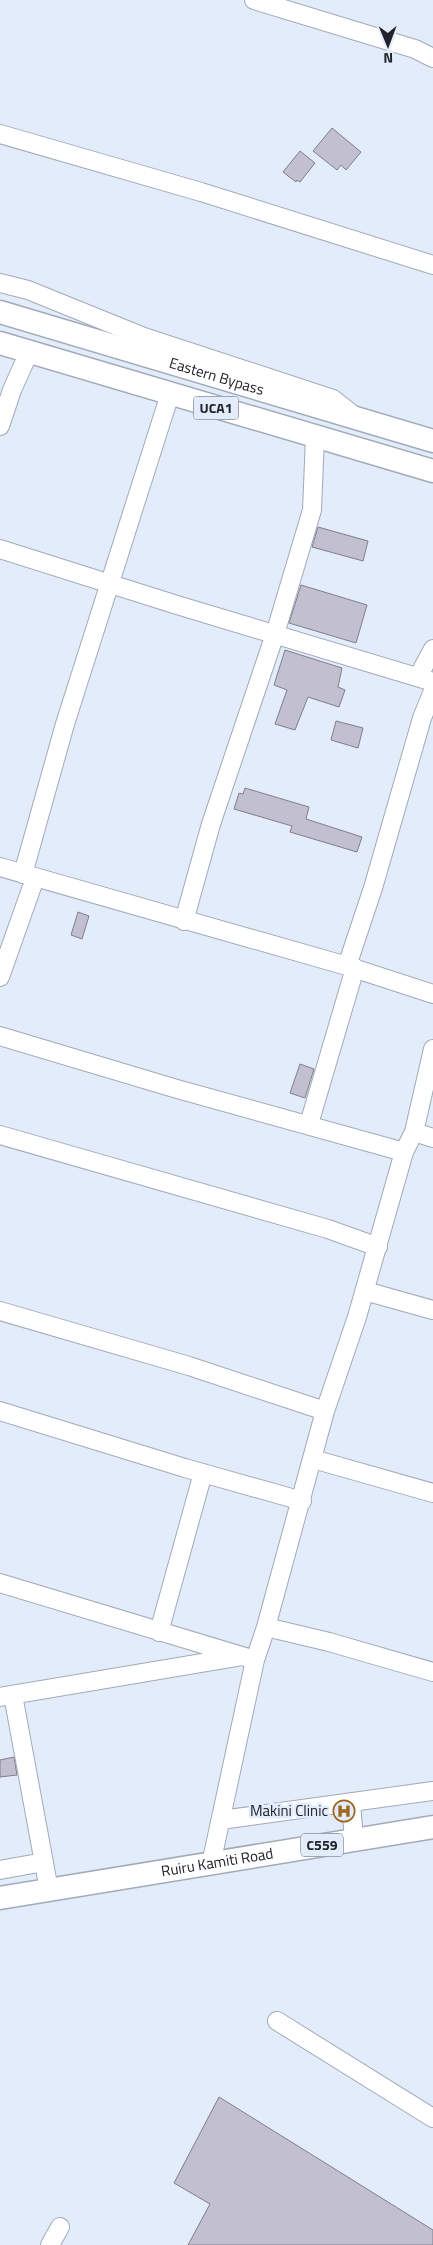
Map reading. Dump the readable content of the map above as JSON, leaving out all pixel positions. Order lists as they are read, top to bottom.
{
  "streets": {
    "main road": [
      "Eastern Bypass",
      "UCA1",
      "C559",
      "Ruiru Kamiti Road"
    ]
  },
  "places": {
    "hospital": ["Makini Clinic"]
  },
  "north": "bottom"
}
